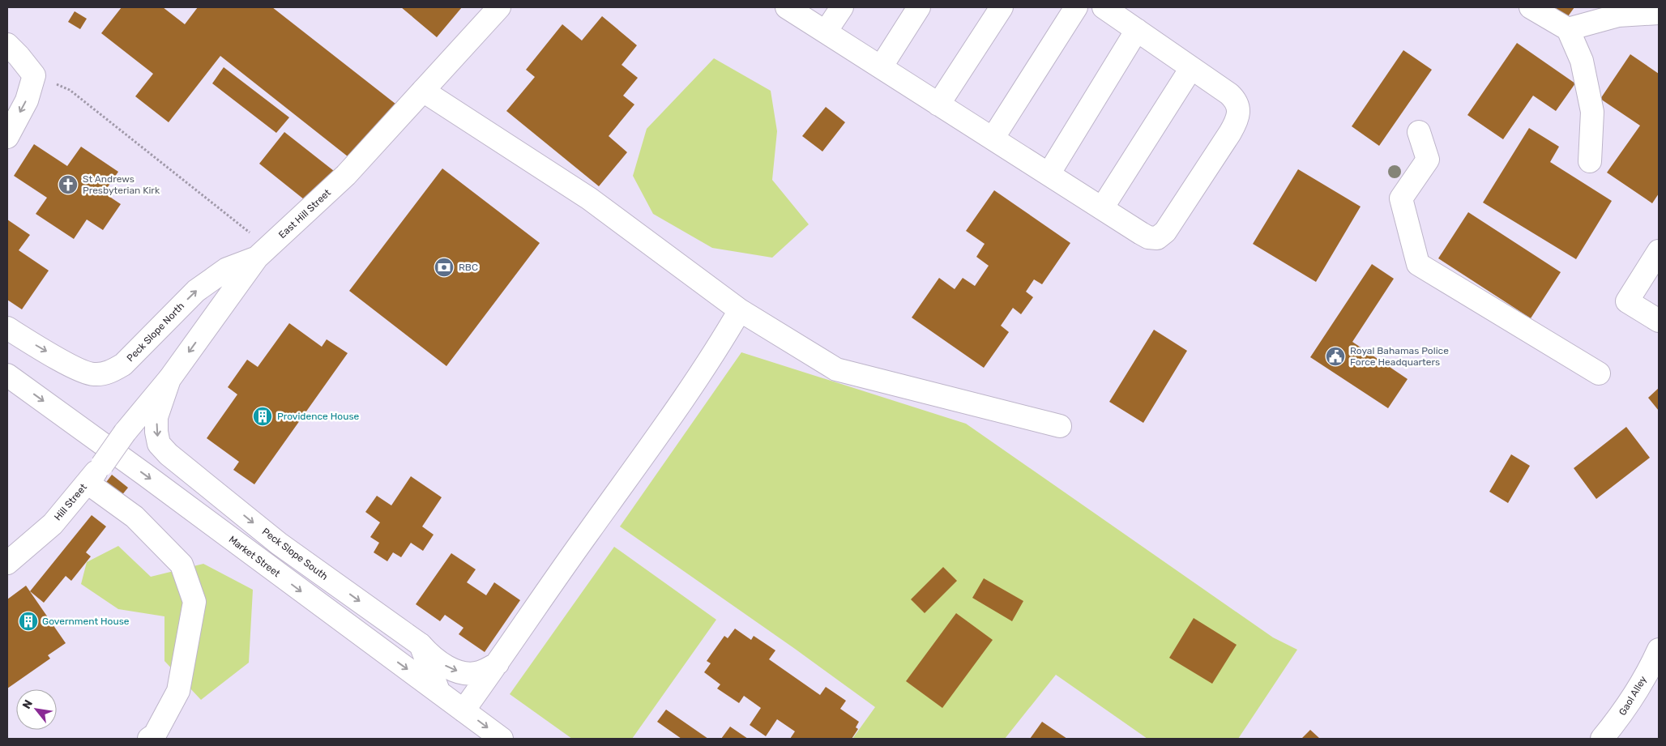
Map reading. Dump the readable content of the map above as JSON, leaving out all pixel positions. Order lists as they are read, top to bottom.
{
  "streets": {
    "main road": [
      "East Hill Street",
      "Peck Slope North",
      "Hill Street",
      "Peck Slope South",
      "Market Street",
      "Gaol Alley"
    ]
  },
  "crossings": [
    ["East Hill Street", "Peck Slope North"],
    ["East Hill Street", "Hill Street"],
    ["East Hill Street", "Peck Slope South"]
  ],
  "one_way": ["Peck Slope North", "Peck Slope South", "Market Street"],
  "places": {
    "church": ["St Andrews Presbyterian Kirk"],
    "bank": ["RBC"],
    "public building": ["Royal Bahamas Police Force Headquarters"],
    "building": ["Providence House", "Government House"]
  },
  "north": "top left"
}
